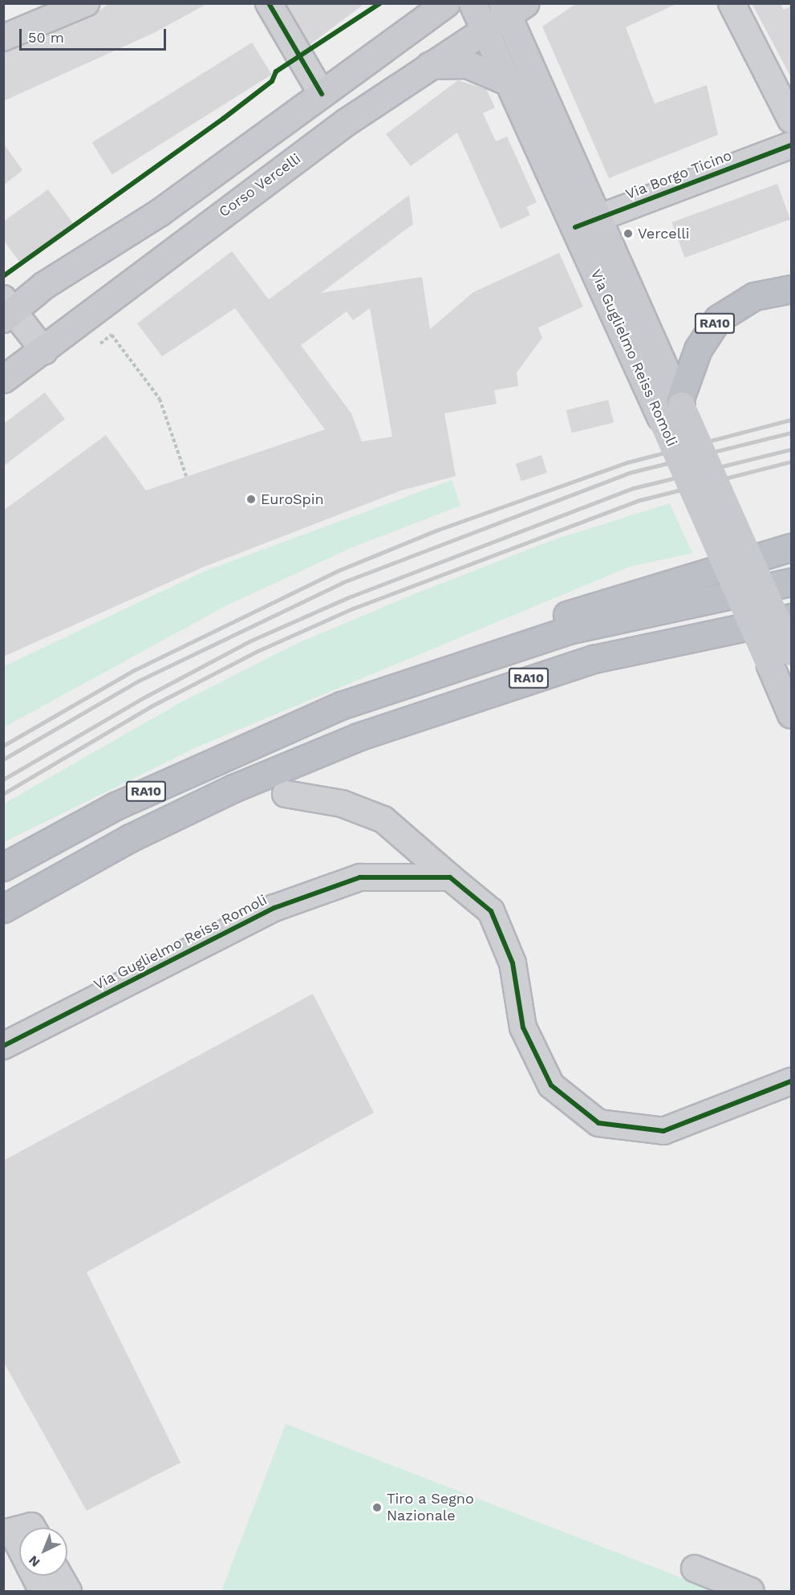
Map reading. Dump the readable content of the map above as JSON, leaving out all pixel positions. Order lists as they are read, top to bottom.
{
  "streets": {
    "highway": ["RA10"],
    "main road": ["Corso Vercelli", "Via Guglielmo Reiss Romoli"],
    "street": ["Via Borgo Ticino"]
  },
  "crossings": [
    ["Via Borgo Ticino", "Via Guglielmo Reiss Romoli"],
    ["Corso Vercelli", "Via Guglielmo Reiss Romoli"],
    ["RA10", "Via Guglielmo Reiss Romoli"]
  ],
  "places": ["Vercelli", "EuroSpin", "Tiro a Segno Nazionale"],
  "scale_bar": "50 m",
  "north": "bottom left"
}
